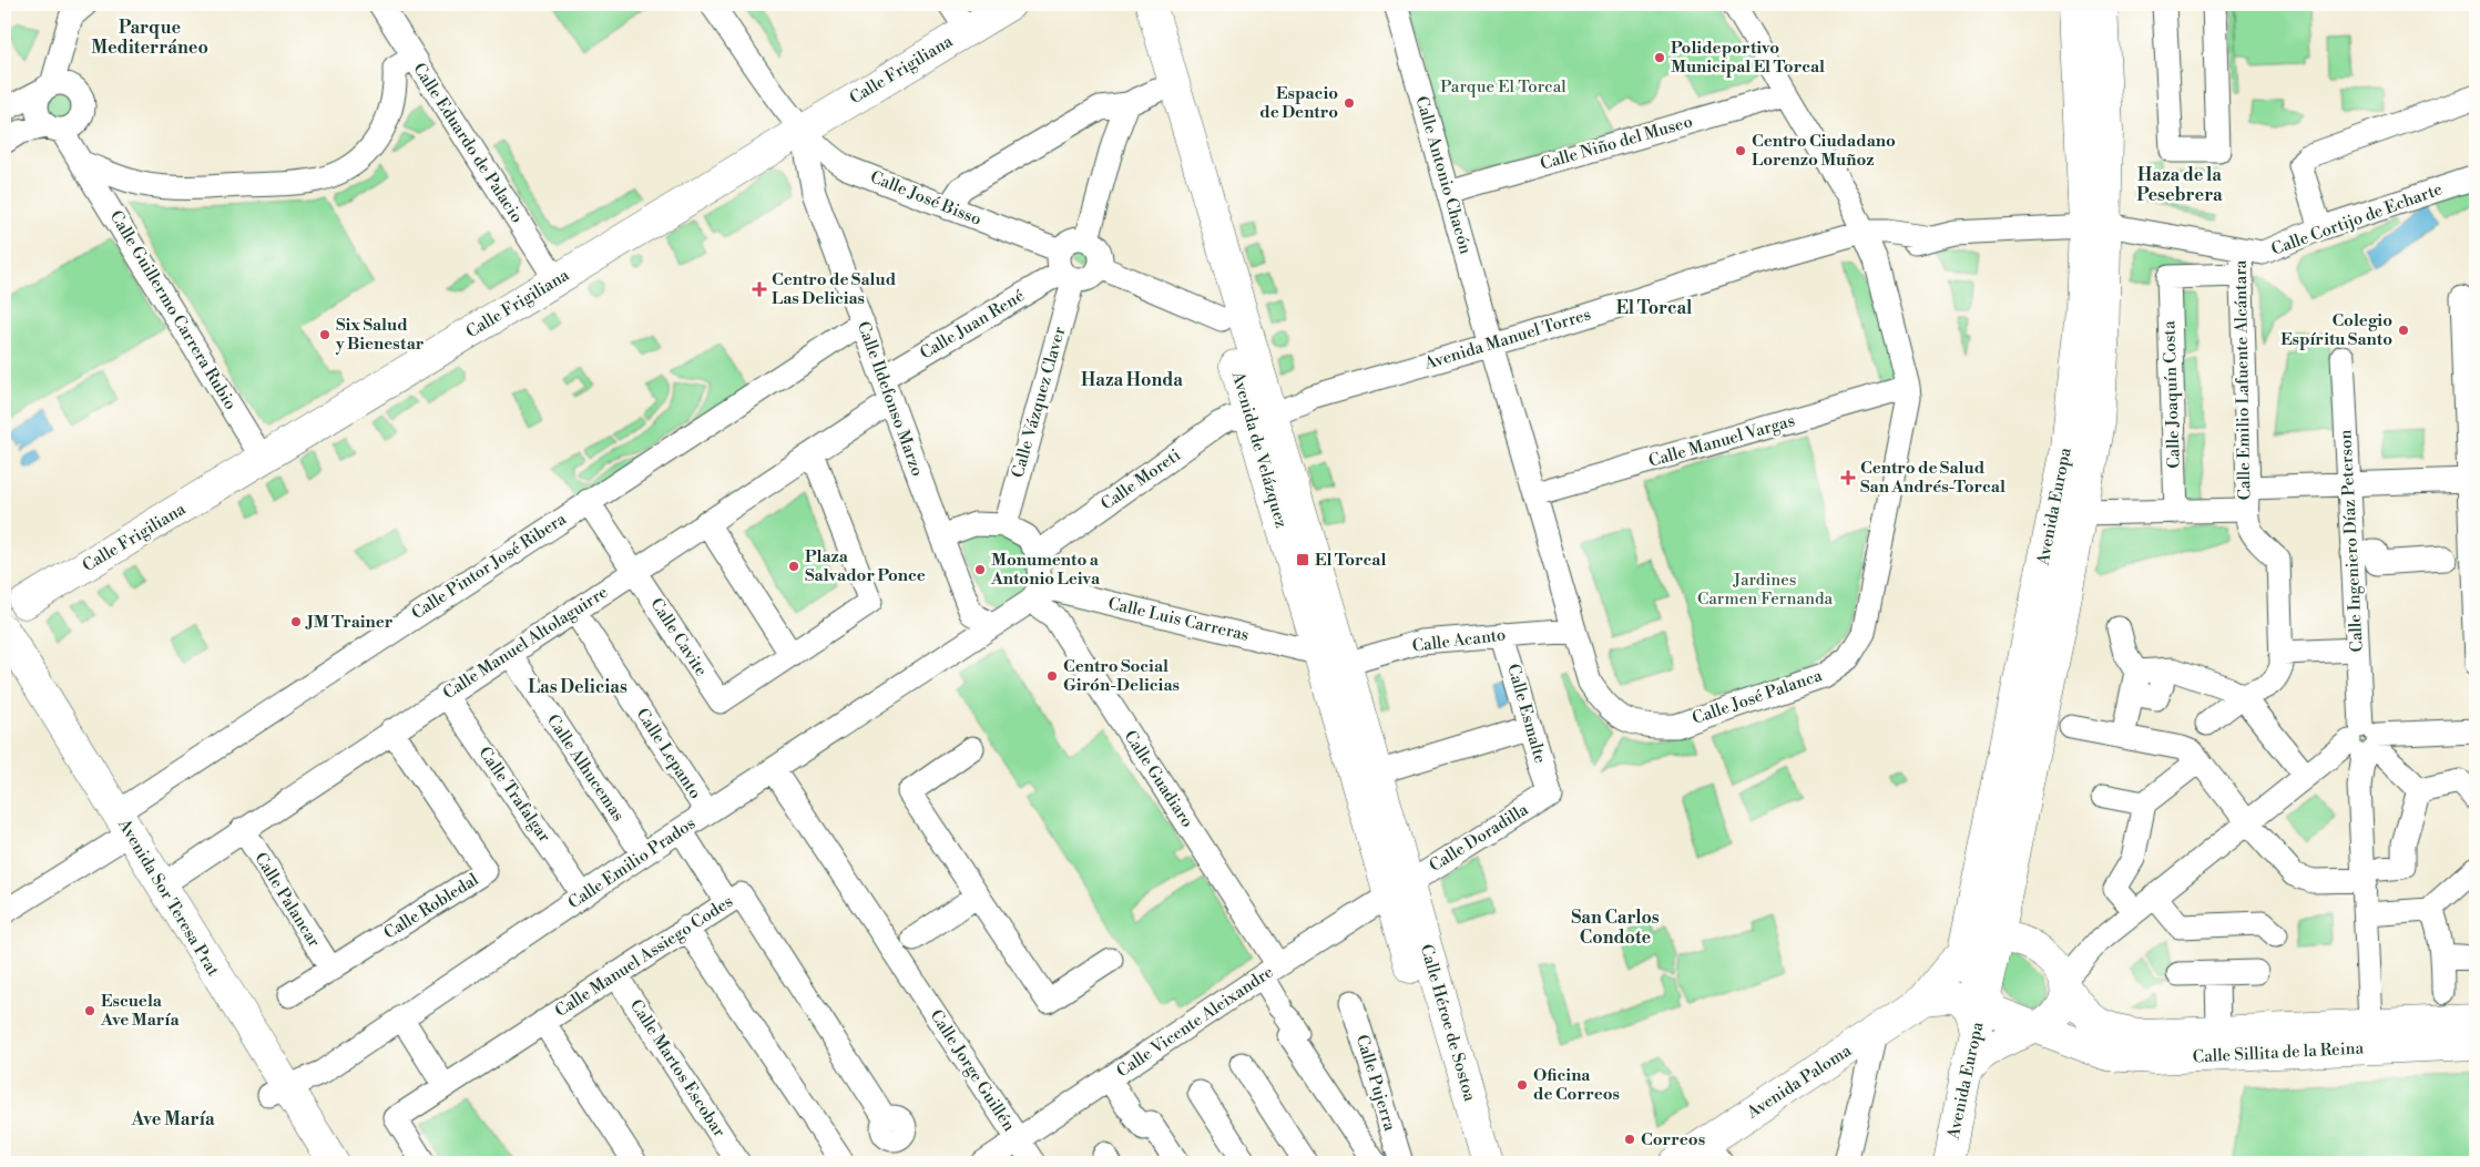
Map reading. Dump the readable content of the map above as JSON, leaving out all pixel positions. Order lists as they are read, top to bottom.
{
  "streets": {
    "main road": [
      "Calle Frigiliana",
      "Avenida de Velázquez",
      "Avenida Europa",
      "Avenida Sor Teresa Prat",
      "Calle Héroe de Sostoa",
      "Calle Sillita de la Reina",
      "Avenida Paloma"
    ],
    "street": [
      "Calle Eduardo de Palacio",
      "Calle Niño del Museo",
      "Calle Antonio Chacón",
      "Calle José Bisso",
      "Calle Cortijo de Echarte",
      "Calle Guillermo Carrera Rubio",
      "Calle Juan René",
      "Avenida Manuel Torres",
      "Calle Emilio Lafuente Alcántara",
      "Calle Joaquín Costa",
      "Calle Ildefonso Marzo",
      "Calle Vázquez Claver",
      "Calle Manuel Vargas",
      "Calle Moreti",
      "Calle Ingeniero Díaz Peterson",
      "Calle Pintor José Ribera",
      "Calle Luis Carreras",
      "Calle Cavite",
      "Calle Acanto",
      "Calle Manuel Altolaguirre",
      "Calle José Palanca",
      "Calle Esmalte",
      "Calle Lepanto",
      "Calle Alhucemas",
      "Calle Guadiaro",
      "Calle Trafalgar",
      "Calle Doradilla",
      "Calle Emilio Prados",
      "Calle Palancar",
      "Calle Robledal",
      "Calle Manuel Assiego Codes",
      "Calle Vicente Aleixandre",
      "Calle Martos Escobar",
      "Calle Jorge Guillén",
      "Calle Pujerra"
    ]
  },
  "crossings": [
    ["Calle Frigiliana", "Calle Eduardo de Palacio"],
    ["Calle Frigiliana", "Calle José Bisso"],
    ["Calle Frigiliana", "Calle Guillermo Carrera Rubio"],
    ["Calle Frigiliana", "Calle Ildefonso Marzo"],
    ["Calle Niño del Museo", "Calle Antonio Chacón"],
    ["Calle Niño del Museo", "Calle José Palanca"],
    ["Calle Antonio Chacón", "Avenida Manuel Torres"],
    ["Calle Antonio Chacón", "Calle José Palanca"],
    ["Calle José Bisso", "Calle Juan René"],
    ["Calle José Bisso", "Calle Ildefonso Marzo"],
    ["Calle José Bisso", "Calle Vázquez Claver"],
    ["Calle Cortijo de Echarte", "Avenida Manuel Torres"],
    ["Calle Cortijo de Echarte", "Calle Emilio Lafuente Alcántara"],
    ["Calle Cortijo de Echarte", "Avenida Europa"],
    ["Calle Juan René", "Calle Ildefonso Marzo"],
    ["Calle Juan René", "Calle Vázquez Claver"],
    ["Avenida Manuel Torres", "Avenida de Velázquez"],
    ["Avenida Manuel Torres", "Calle Moreti"],
    ["Avenida Manuel Torres", "Calle José Palanca"],
    ["Calle Emilio Lafuente Alcántara", "Calle Joaquín Costa"],
    ["Calle Ildefonso Marzo", "Calle Vázquez Claver"],
    ["Calle Ildefonso Marzo", "Calle Moreti"],
    ["Calle Ildefonso Marzo", "Calle Pintor José Ribera"],
    ["Calle Ildefonso Marzo", "Calle Luis Carreras"],
    ["Calle Ildefonso Marzo", "Calle Manuel Altolaguirre"],
    ["Calle Ildefonso Marzo", "Calle Guadiaro"],
    ["Calle Ildefonso Marzo", "Calle Emilio Prados"],
    ["Calle Vázquez Claver", "Calle Moreti"],
    ["Calle Vázquez Claver", "Calle Luis Carreras"],
    ["Calle Vázquez Claver", "Calle Guadiaro"],
    ["Calle Vázquez Claver", "Calle Emilio Prados"],
    ["Calle Manuel Vargas", "Calle José Palanca"],
    ["Avenida de Velázquez", "Calle Moreti"],
    ["Avenida de Velázquez", "Calle Luis Carreras"],
    ["Avenida de Velázquez", "Calle Acanto"],
    ["Avenida de Velázquez", "Calle Doradilla"],
    ["Avenida de Velázquez", "Calle Vicente Aleixandre"],
    ["Avenida de Velázquez", "Calle Héroe de Sostoa"],
    ["Calle Moreti", "Calle Luis Carreras"],
    ["Calle Moreti", "Calle Guadiaro"],
    ["Calle Moreti", "Calle Emilio Prados"],
    ["Calle Ingeniero Díaz Peterson", "Calle Sillita de la Reina"],
    ["Calle Pintor José Ribera", "Calle Cavite"],
    ["Calle Pintor José Ribera", "Avenida Sor Teresa Prat"],
    ["Calle Luis Carreras", "Calle Guadiaro"],
    ["Calle Luis Carreras", "Calle Emilio Prados"],
    ["Calle Cavite", "Calle Manuel Altolaguirre"],
    ["Calle Acanto", "Calle José Palanca"],
    ["Calle Acanto", "Calle Esmalte"],
    ["Calle Manuel Altolaguirre", "Calle Lepanto"],
    ["Calle Manuel Altolaguirre", "Calle Alhucemas"],
    ["Calle Manuel Altolaguirre", "Calle Trafalgar"],
    ["Calle Manuel Altolaguirre", "Avenida Sor Teresa Prat"],
    ["Calle Manuel Altolaguirre", "Calle Palancar"],
    ["Calle Manuel Altolaguirre", "Calle Robledal"],
    ["Calle Esmalte", "Calle Doradilla"],
    ["Calle Lepanto", "Calle Emilio Prados"],
    ["Calle Alhucemas", "Calle Emilio Prados"],
    ["Calle Guadiaro", "Calle Emilio Prados"],
    ["Calle Guadiaro", "Calle Vicente Aleixandre"],
    ["Calle Trafalgar", "Calle Emilio Prados"],
    ["Calle Doradilla", "Calle Vicente Aleixandre"],
    ["Calle Doradilla", "Calle Héroe de Sostoa"],
    ["Calle Emilio Prados", "Avenida Sor Teresa Prat"],
    ["Calle Emilio Prados", "Calle Jorge Guillén"],
    ["Calle Palancar", "Calle Robledal"],
    ["Calle Manuel Assiego Codes", "Calle Martos Escobar"],
    ["Calle Vicente Aleixandre", "Calle Héroe de Sostoa"],
    ["Calle Vicente Aleixandre", "Calle Jorge Guillén"]
  ],
  "districts": [
    "Parque Mediterráneo",
    "Haza de la Pesebrera",
    "El Torcal",
    "Haza Honda",
    "Las Delicias",
    "San Carlos Condote",
    "Ave María"
  ],
  "parks": ["Parque El Torcal", "Jardines Carmen Fernanda"],
  "places": {
    "other": [
      "Polideportivo Municipal El Torcal",
      "Espacio de Dentro",
      "Centro Ciudadano Lorenzo Muñoz",
      "Colegio Espíritu Santo",
      "Six Salud y Bienestar",
      "Plaza Salvador Ponce",
      "Monumento a Antonio Leiva",
      "JM Trainer",
      "Centro Social Girón-Delicias",
      "Escuela Ave María",
      "Oficina de Correos",
      "Correos"
    ],
    "health": ["Centro de Salud Las Delicias", "Centro de Salud San Andrés-Torcal"],
    "transit": ["El Torcal"]
  }
}
